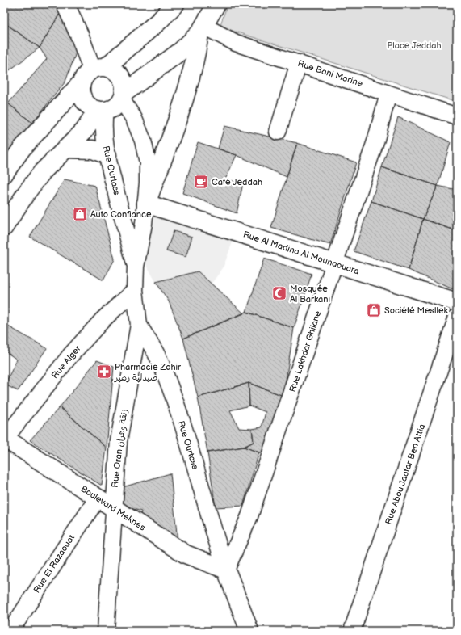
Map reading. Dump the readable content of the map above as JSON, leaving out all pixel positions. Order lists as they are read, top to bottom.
{
  "streets": {
    "main road": ["Rue Al Madina Al Mounaouara", "Boulevard Meknès"],
    "street": [
      "Rue Bani Marine",
      "Rue Ourtass",
      "Rue Lakhdar Ghilane",
      "Rue Alger",
      "Rue Oran زنقة وهران",
      "Rue Abou Jaafar Ben Attia",
      "Rue El Razaouat"
    ]
  },
  "crossings": [
    ["Rue Bani Marine", "Rue Lakhdar Ghilane"],
    ["Rue Ourtass", "Rue Lakhdar Ghilane"],
    ["Rue Ourtass", "Rue Oran زنقة وهران"],
    ["Rue Ourtass", "Boulevard Meknès"],
    ["Rue Al Madina Al Mounaouara", "Rue Lakhdar Ghilane"],
    ["Rue Lakhdar Ghilane", "Boulevard Meknès"],
    ["Rue Alger", "Rue Oran زنقة وهران"],
    ["Rue Alger", "Boulevard Meknès"],
    ["Rue Oran زنقة وهران", "Boulevard Meknès"],
    ["Boulevard Meknès", "Rue El Razaouat"]
  ],
  "parks": ["Place Jeddah"],
  "places": {
    "cafe": ["Café Jeddah"],
    "shop": ["Auto Confiance", "Société Mesllek"],
    "mosque": ["Mosquée Al Barkani"],
    "pharmacy": ["Pharmacie Zohir صيدلية زهير"]
  }
}
